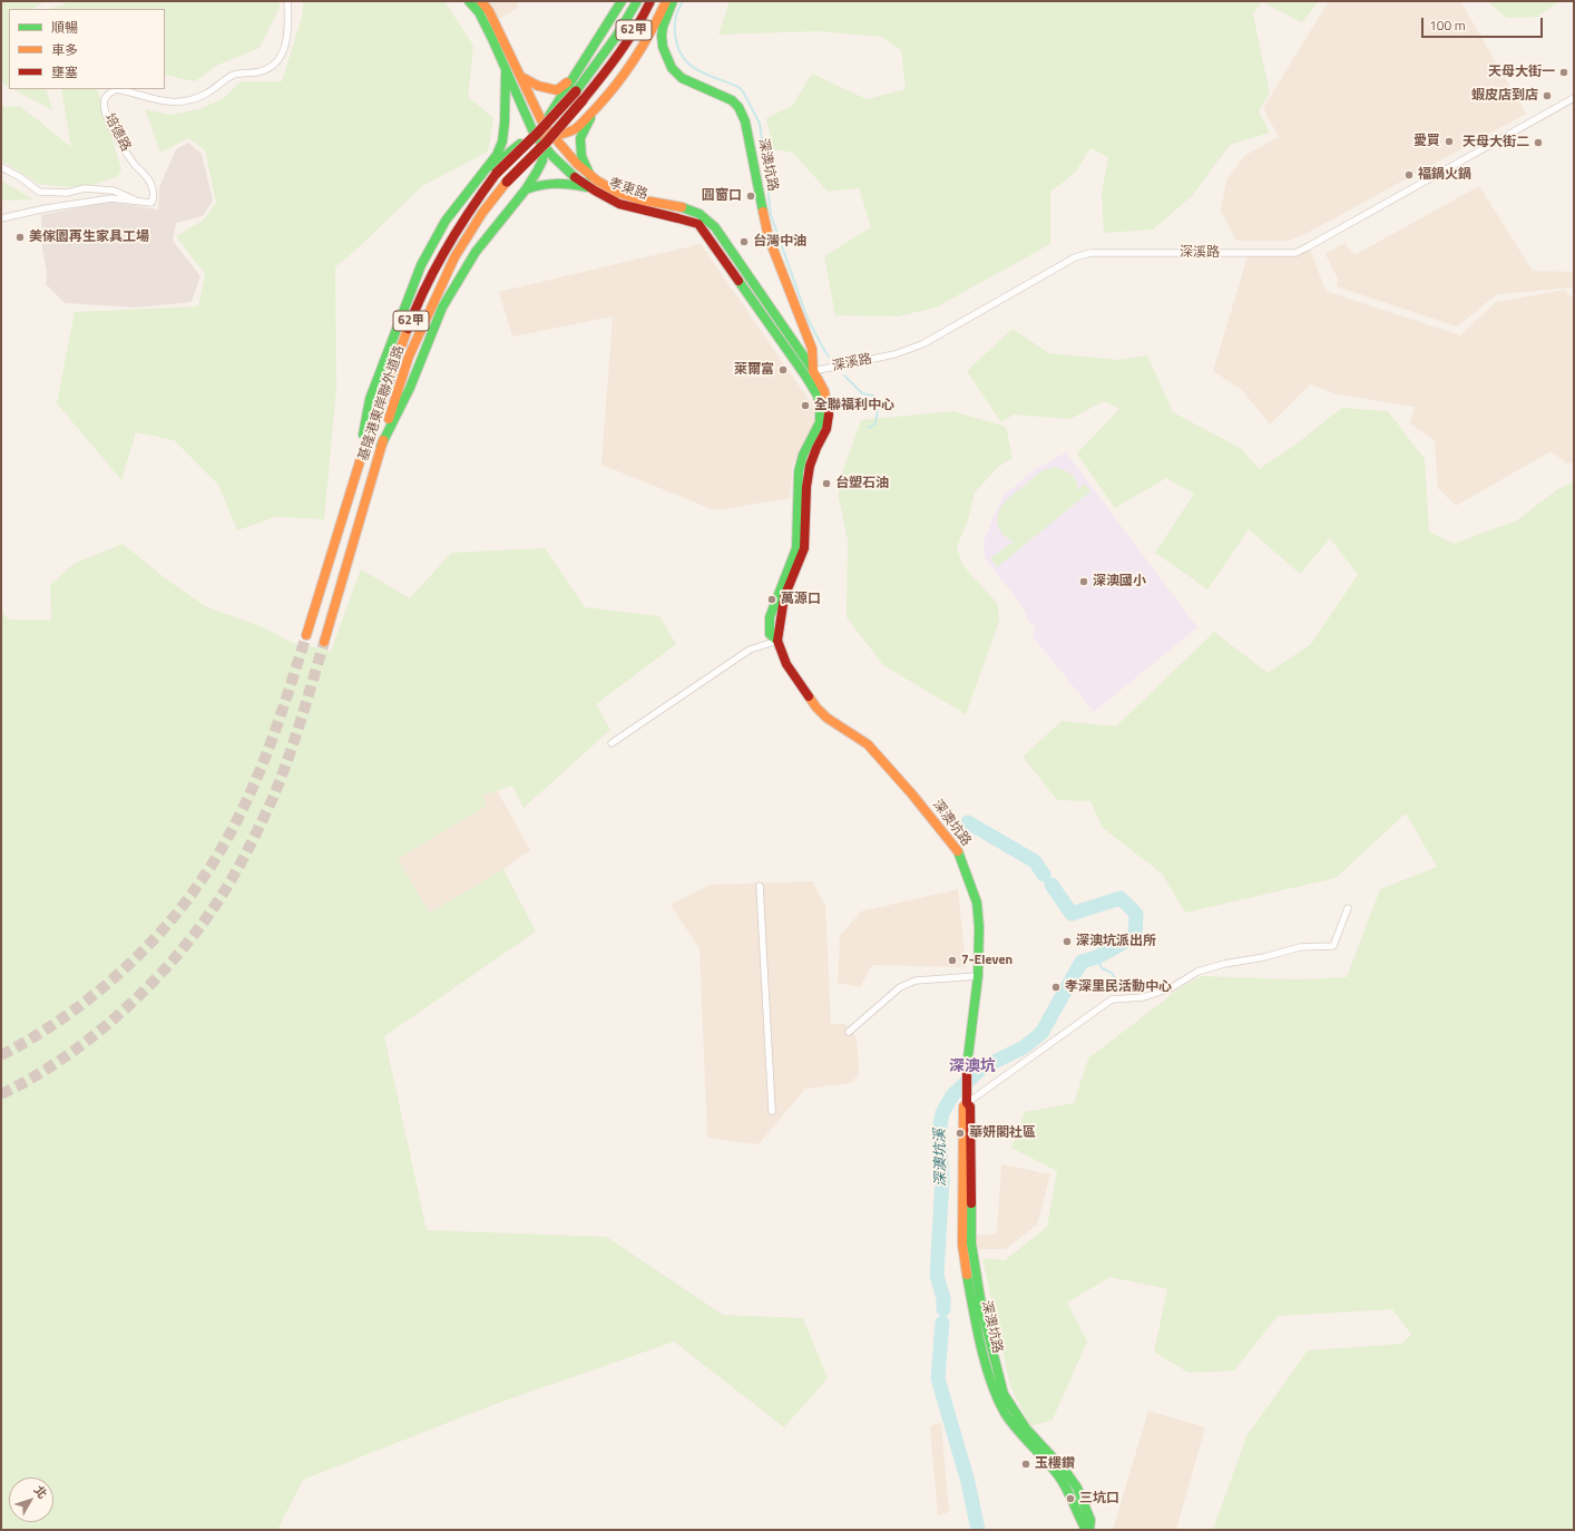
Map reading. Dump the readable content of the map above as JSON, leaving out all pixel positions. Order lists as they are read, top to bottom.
{
  "streets": {
    "main road": [
      "62甲",
      "深澳坑路",
      "孝東路",
      "基隆港東岸聯外道路"
    ],
    "street": ["培德路", "深溪路"]
  },
  "crossings": [
    ["深澳坑路", "孝東路"],
    ["深澳坑路", "深溪路"],
    ["孝東路", "深溪路"]
  ],
  "districts": ["深澳坑"],
  "water": ["深澳坑溪"],
  "places": [
    "天母大街一",
    "蝦皮店到店",
    "愛買",
    "天母大街二",
    "褔鍋火鍋",
    "圓窗口",
    "美傢園再生家具工場",
    "台灣中油",
    "萊爾富",
    "全聯福利中心",
    "台塑石油",
    "深澳國小",
    "萬源口",
    "深澳坑派出所",
    "7-Eleven",
    "孝深里民活動中心",
    "華妍閣社區",
    "玉樓鑽",
    "三坑口"
  ],
  "legend": ["順暢", "車多", "壅塞"],
  "scale_bar": "100 m",
  "north": "top right"
}
